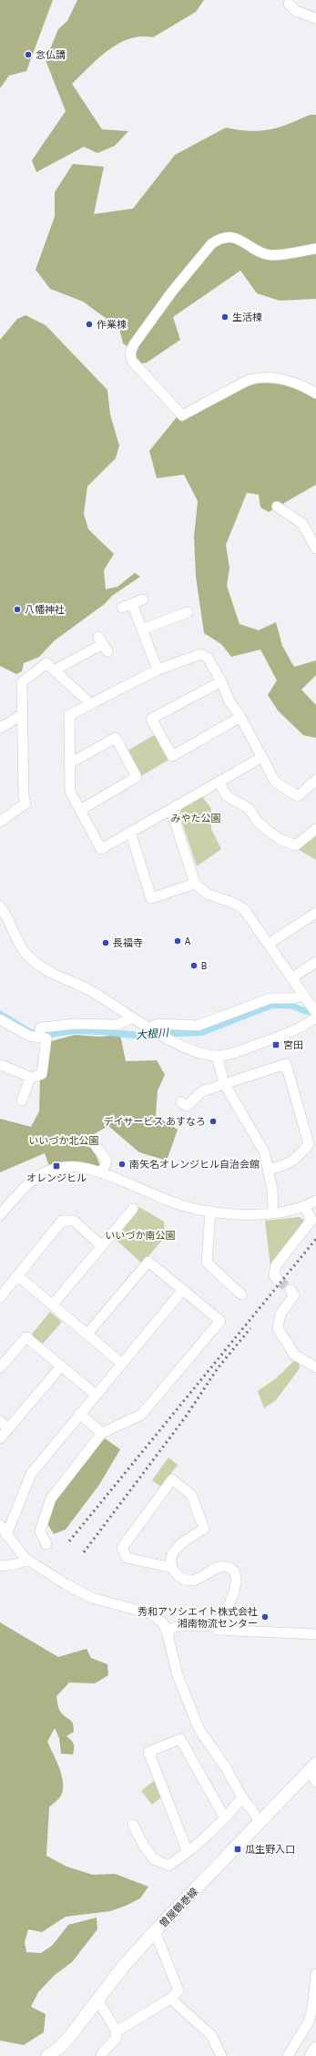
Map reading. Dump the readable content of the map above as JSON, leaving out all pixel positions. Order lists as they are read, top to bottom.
{
  "streets": {
    "main road": ["曽屋鶴巻線"]
  },
  "water": ["大根川"],
  "parks": ["みやた公園", "いいづか北公園", "いいづか南公園"],
  "places": {
    "other": [
      "念仏講",
      "生活棟",
      "作業棟",
      "八幡神社",
      "A",
      "長福寺",
      "B",
      "デイサービス あすなろ",
      "南矢名オレンジヒル自治会館",
      "秀和アソシエイト株式会社 湘南物流センター"
    ],
    "transit": ["宮田", "オレンジヒル", "瓜生野入口"]
  }
}
